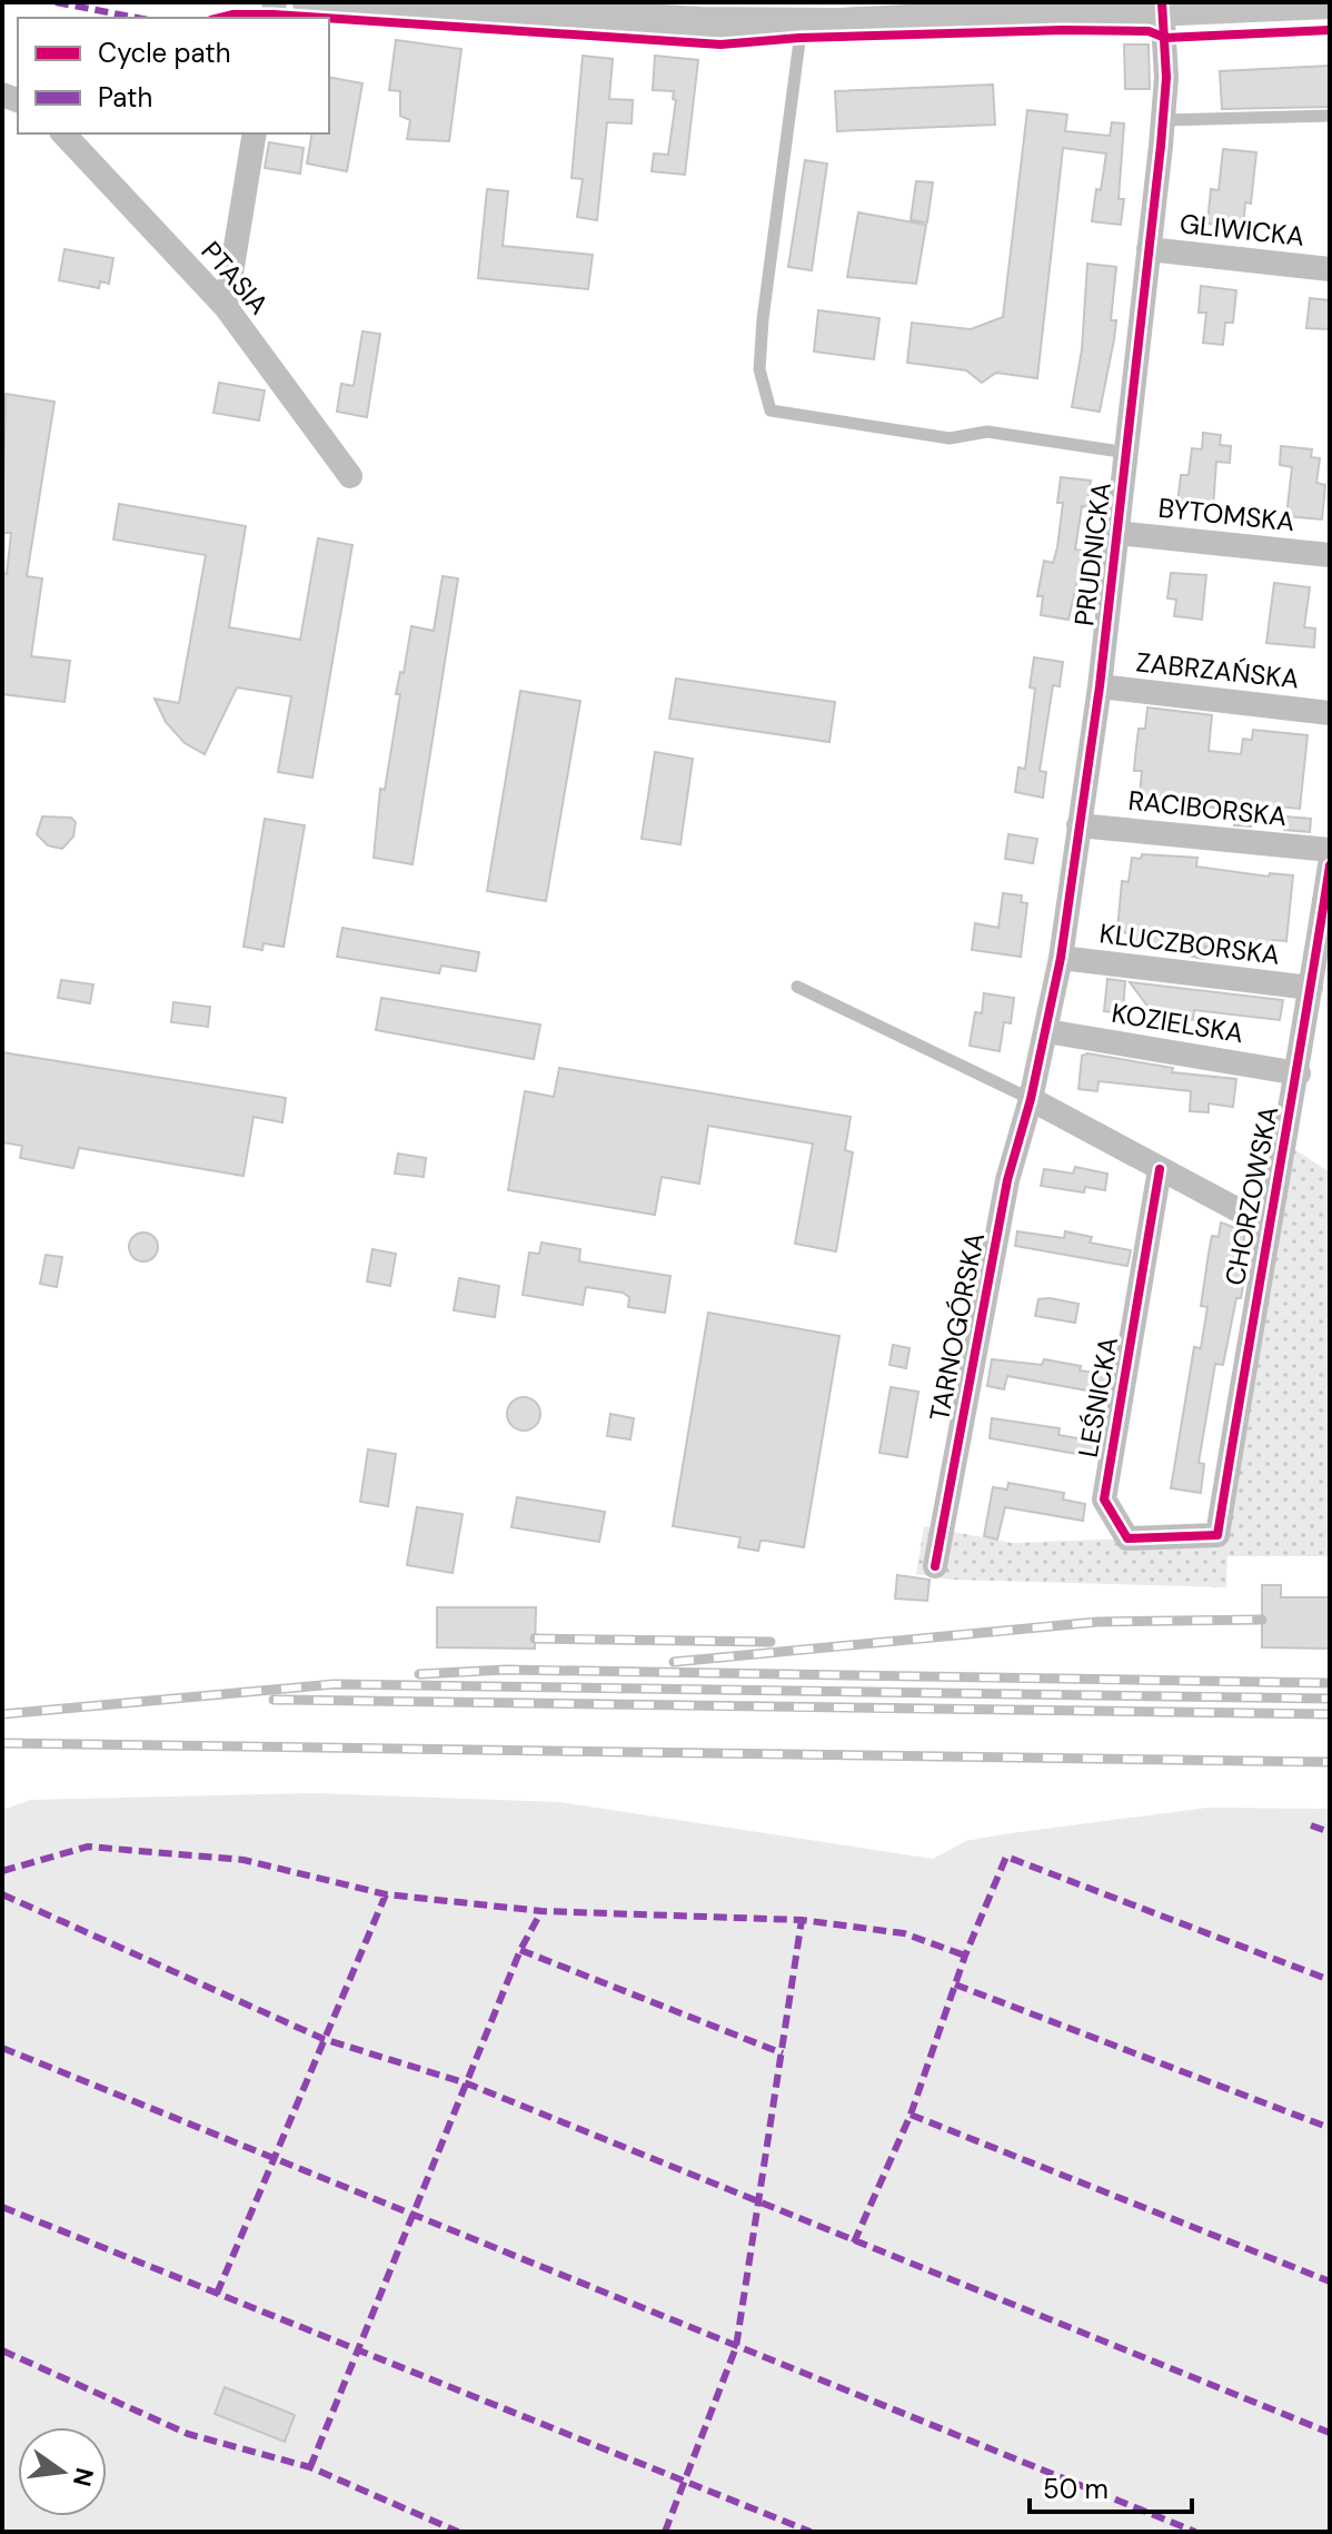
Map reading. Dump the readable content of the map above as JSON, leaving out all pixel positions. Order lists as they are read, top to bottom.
{
  "streets": {
    "street": [
      "GLIWICKA",
      "PTASIA",
      "BYTOMSKA",
      "PRUDNICKA",
      "ZABRZAŃSKA",
      "RACIBORSKA",
      "KLUCZBORSKA",
      "KOZIELSKA",
      "CHORZOWSKA",
      "TARNOGÓRSKA",
      "LEŚNICKA"
    ]
  },
  "crossings": [
    ["GLIWICKA", "PRUDNICKA"],
    ["BYTOMSKA", "PRUDNICKA"],
    ["PRUDNICKA", "ZABRZAŃSKA"],
    ["PRUDNICKA", "RACIBORSKA"],
    ["PRUDNICKA", "KLUCZBORSKA"],
    ["PRUDNICKA", "KOZIELSKA"],
    ["PRUDNICKA", "TARNOGÓRSKA"],
    ["KLUCZBORSKA", "CHORZOWSKA"],
    ["KOZIELSKA", "CHORZOWSKA"],
    ["CHORZOWSKA", "LEŚNICKA"]
  ],
  "legend": ["Cycle path", "Path"],
  "scale_bar": "50 m",
  "north": "right"
}
